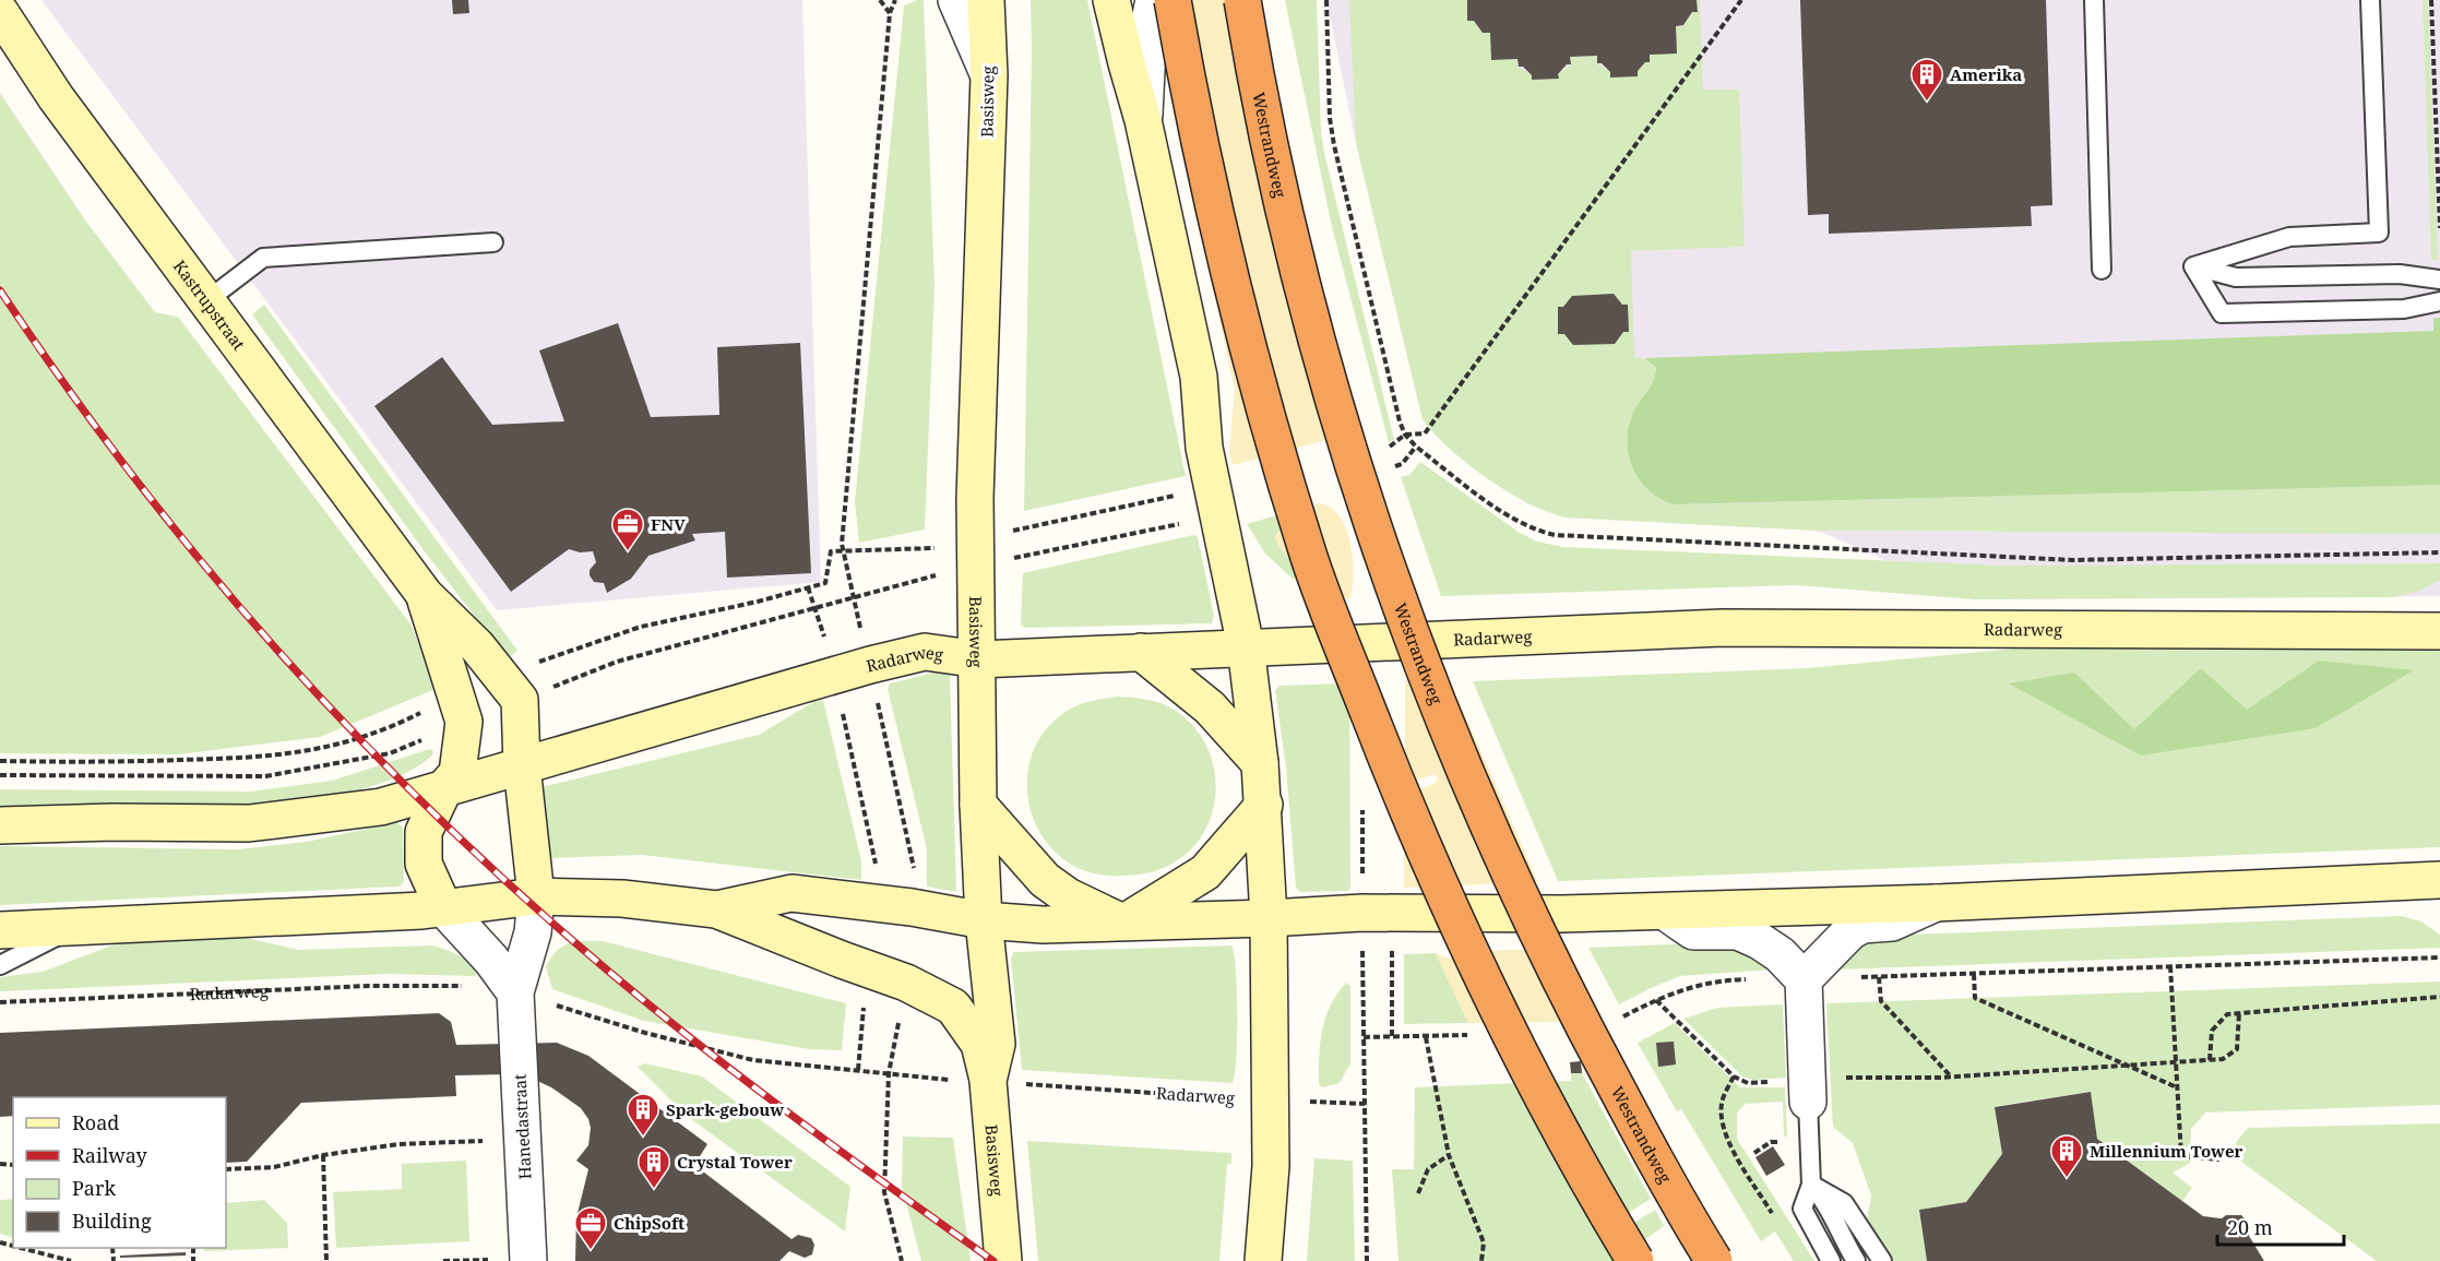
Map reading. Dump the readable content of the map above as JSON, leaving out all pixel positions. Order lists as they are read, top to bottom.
{
  "streets": {
    "highway": ["Westrandweg"],
    "street": [
      "Basisweg",
      "Kastrupstraat",
      "Radarweg",
      "Hanedastraat"
    ]
  },
  "crossings": [
    ["Basisweg", "Radarweg"],
    ["Kastrupstraat", "Radarweg"],
    ["Radarweg", "Hanedastraat"]
  ],
  "places": {
    "building": [
      "Amerika",
      "Spark-gebouw",
      "Millennium Tower",
      "Crystal Tower"
    ],
    "office": ["FNV", "ChipSoft"]
  },
  "legend": [
    "Road",
    "Railway",
    "Park",
    "Building"
  ],
  "scale_bar": "20 m"
}
